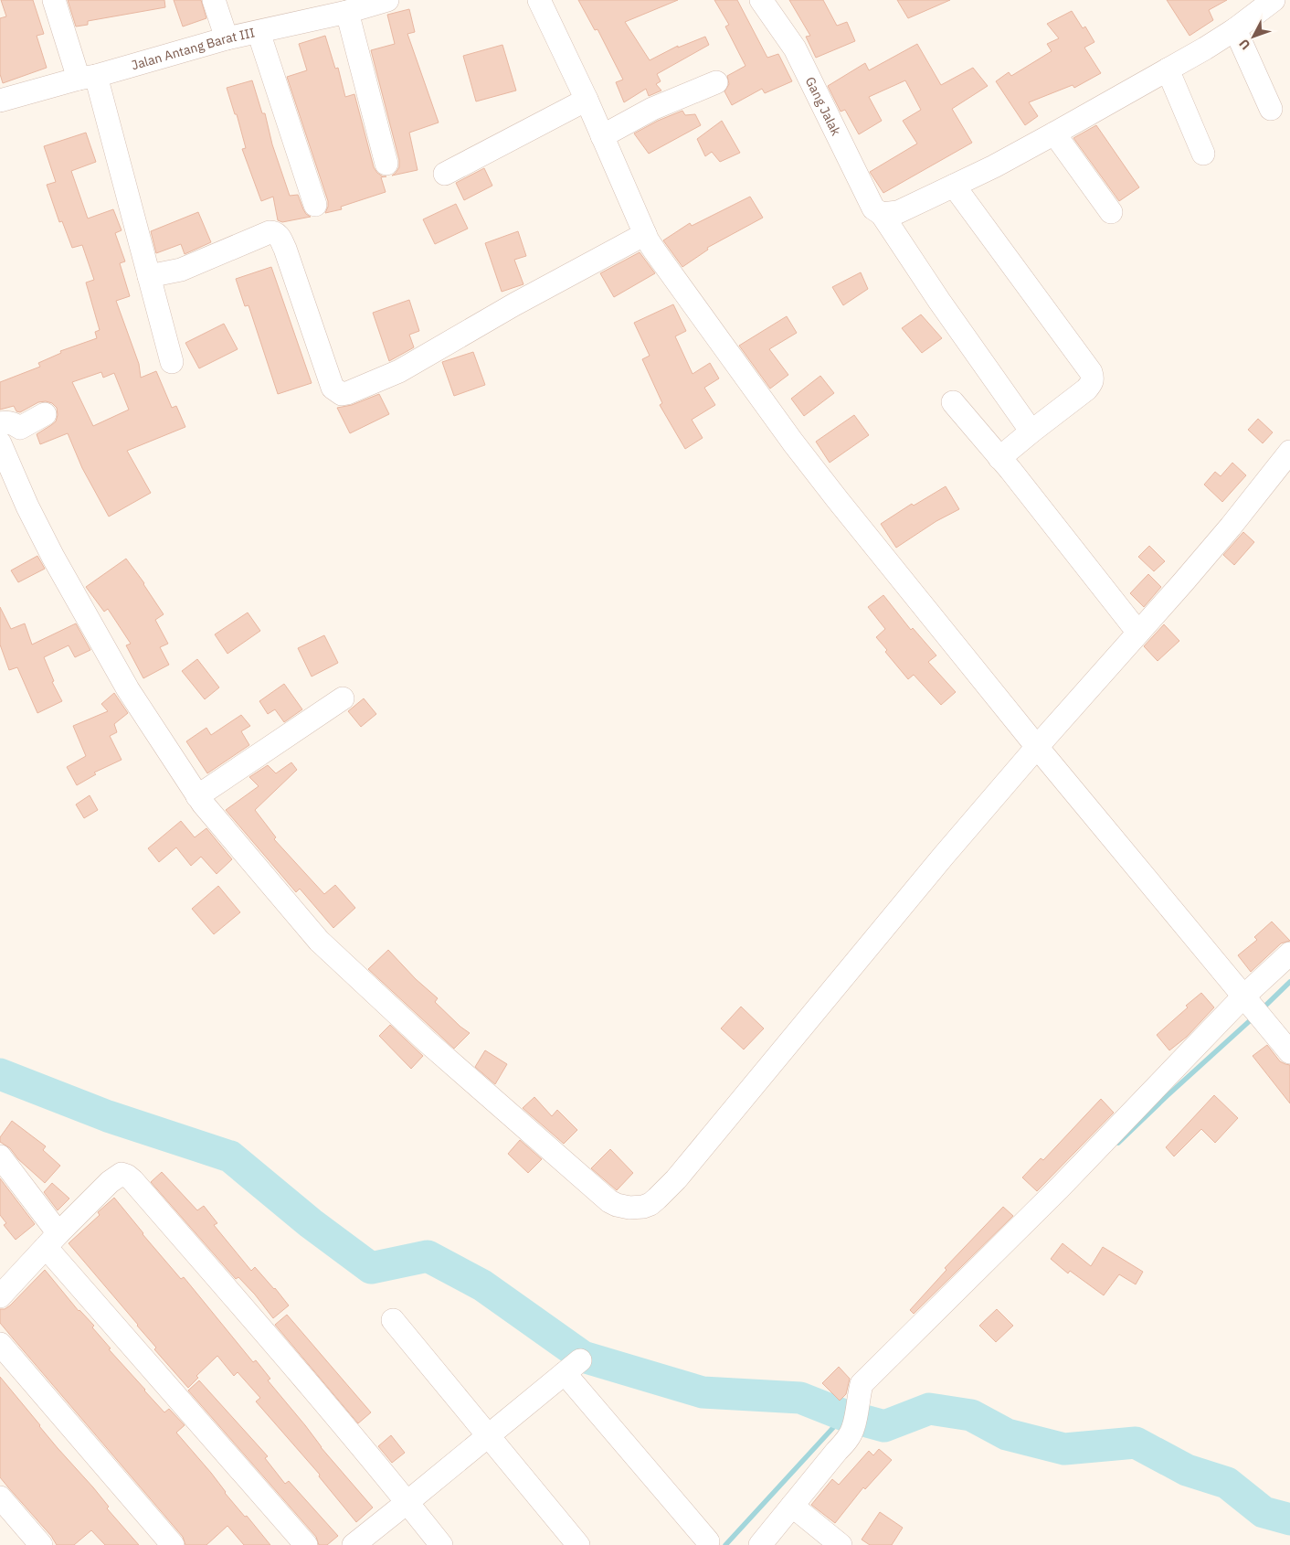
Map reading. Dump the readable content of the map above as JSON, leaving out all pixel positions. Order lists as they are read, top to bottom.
{
  "streets": {
    "street": ["Jalan Antang Barat III", "Gang Jalak"]
  },
  "north": "bottom left"
}
